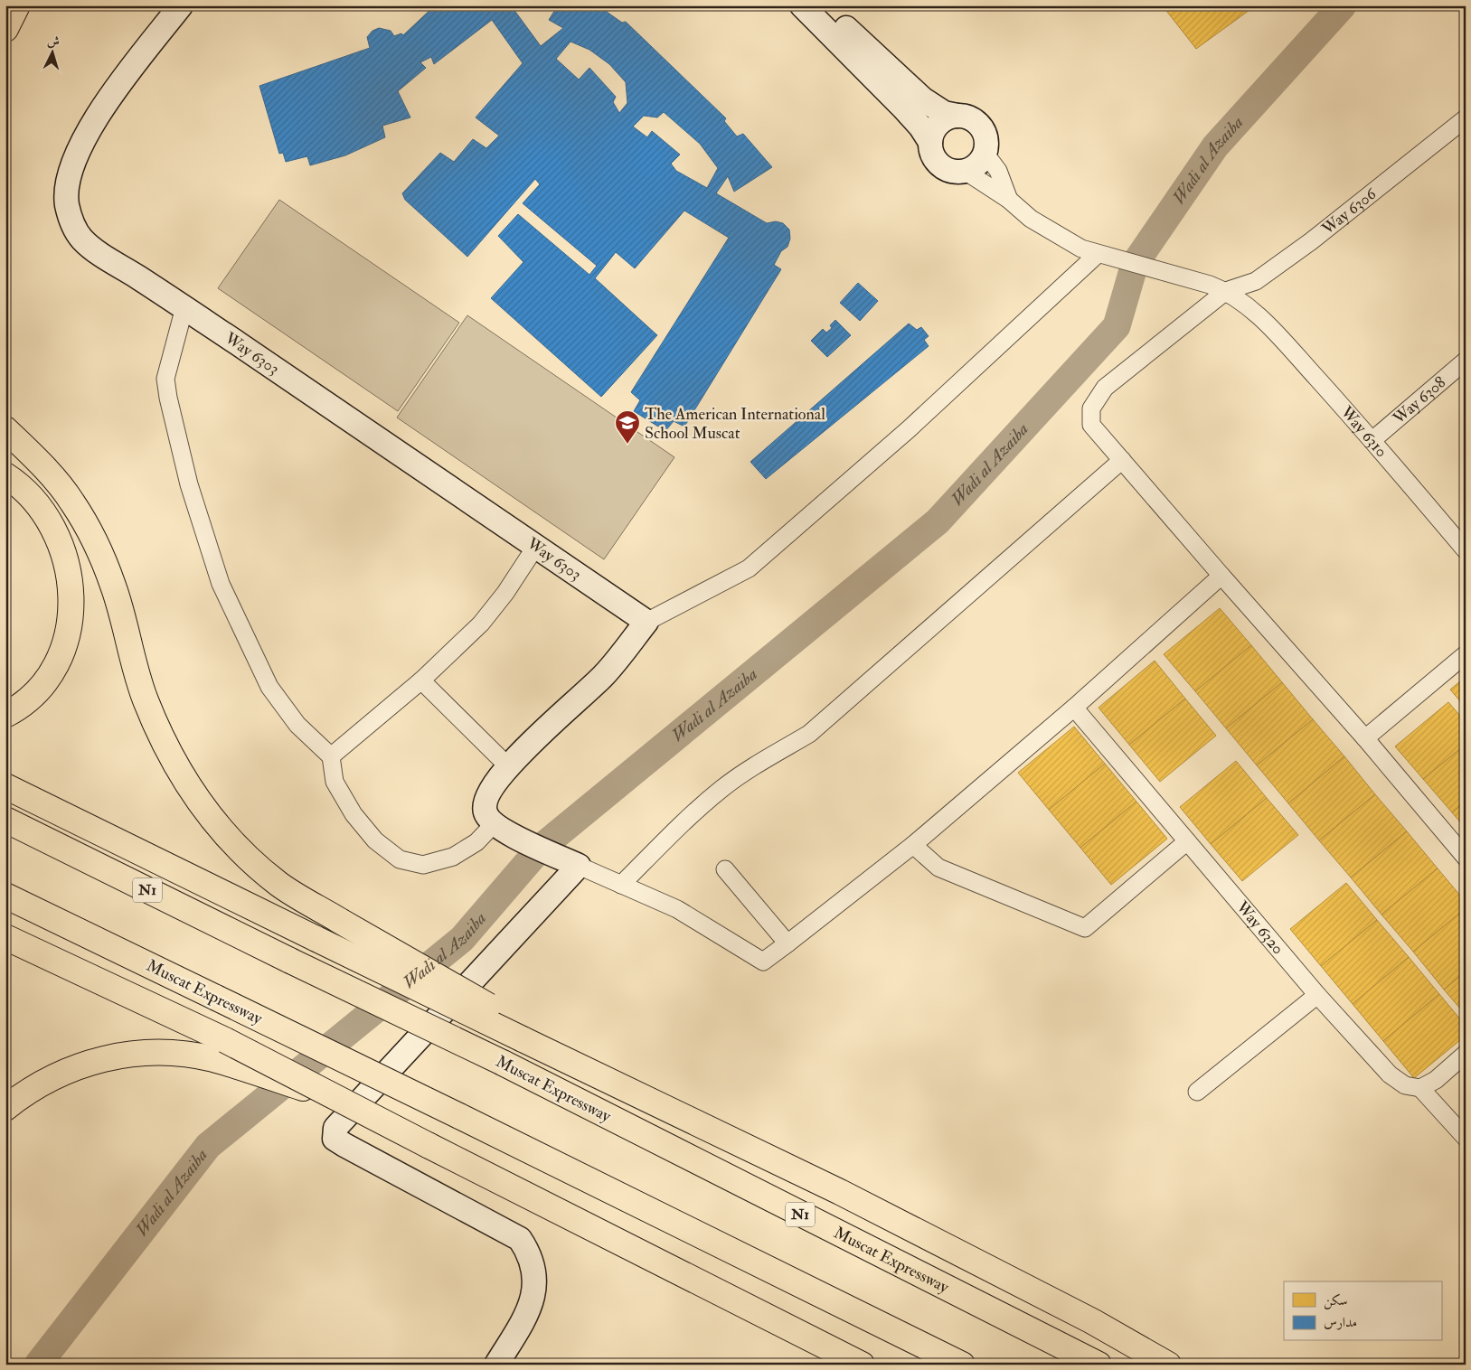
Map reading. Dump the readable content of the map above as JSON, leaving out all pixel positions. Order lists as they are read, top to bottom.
{
  "streets": {
    "main road": ["N1", "Muscat Expressway"],
    "street": [
      "Way 6306",
      "Way 6303",
      "Way 6308",
      "Way 6310",
      "Way 6320"
    ]
  },
  "crossings": [
    ["Way 6306", "Way 6310"],
    ["Way 6308", "Way 6310"]
  ],
  "water": ["Wadi al Azaiba"],
  "places": {
    "school or university": ["The American International School Muscat"]
  },
  "legend": ["سكن", "مدارس"],
  "north": "top"
}
